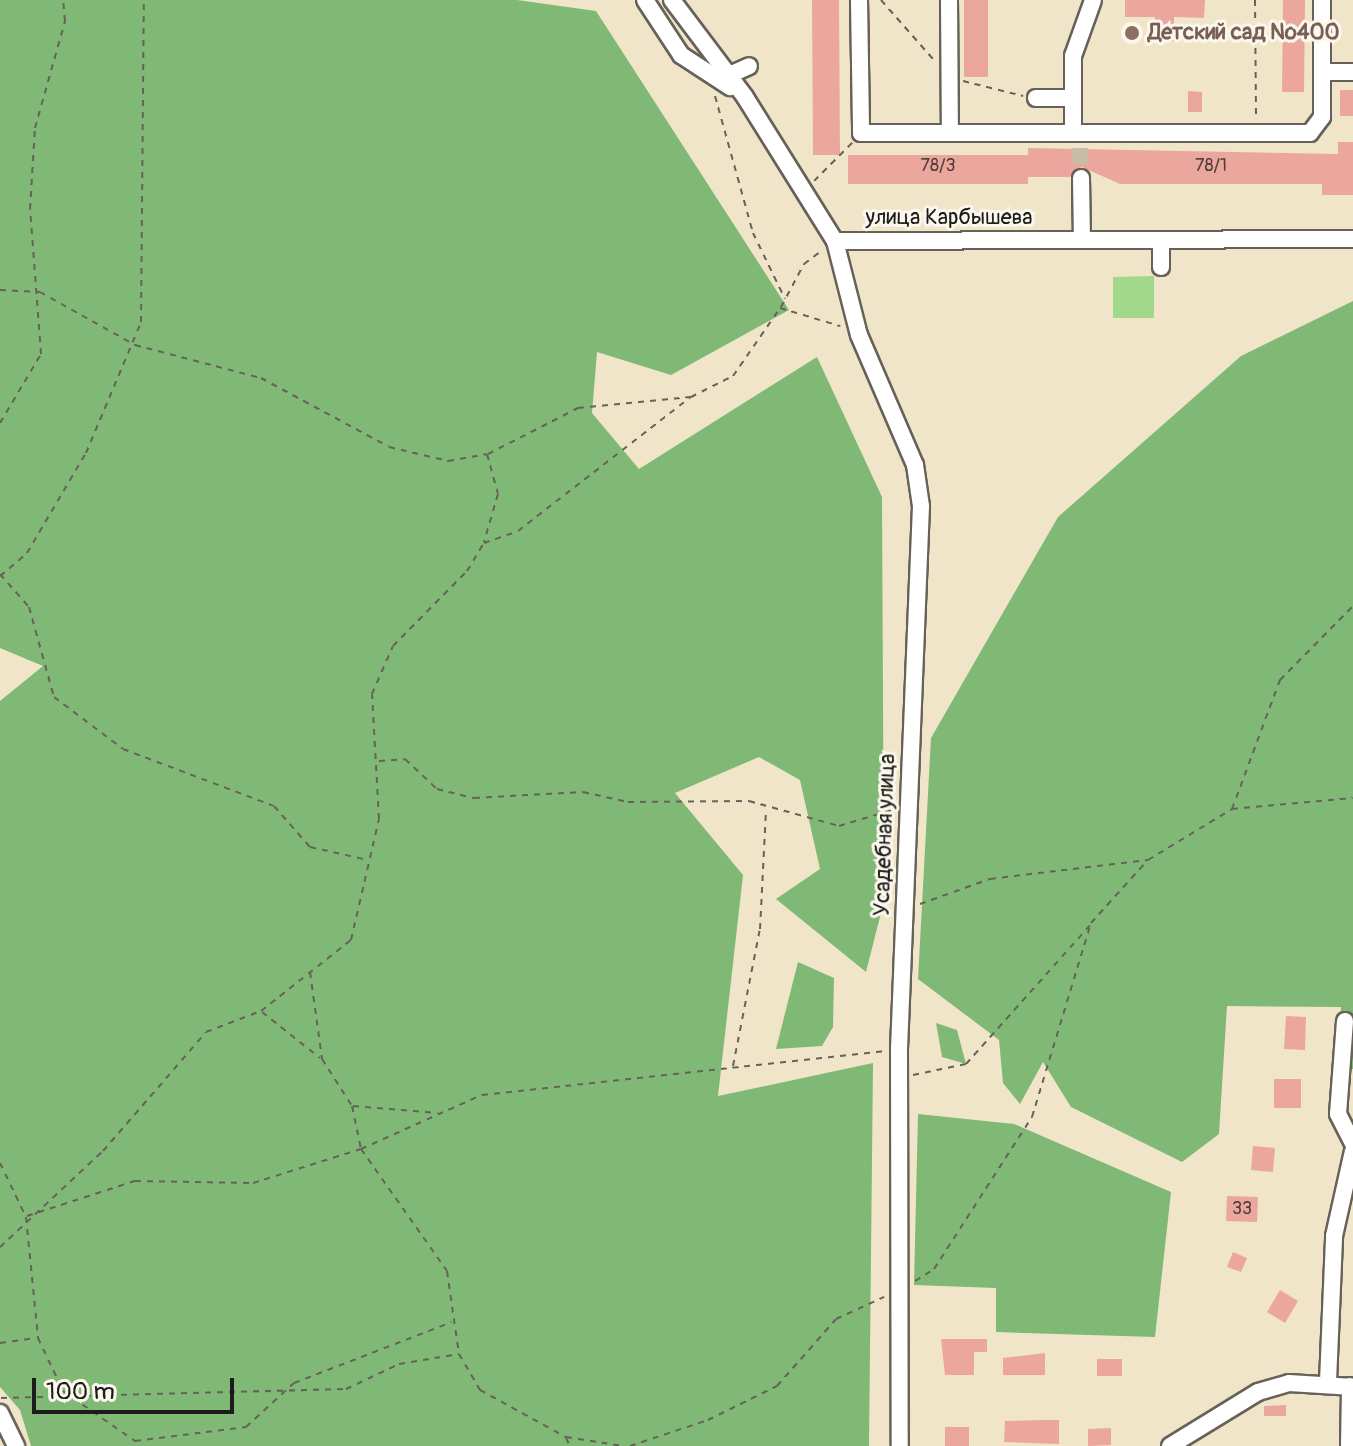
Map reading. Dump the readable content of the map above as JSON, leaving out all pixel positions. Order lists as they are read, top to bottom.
{
  "streets": {
    "street": ["улица Карбышева", "Усадебная улица"]
  },
  "crossings": [
    ["улица Карбышева", "Усадебная улица"]
  ],
  "places": ["Детский сад №400"],
  "house_numbers": ["78/3", "78/1", "33"],
  "scale_bar": "100 m"
}
